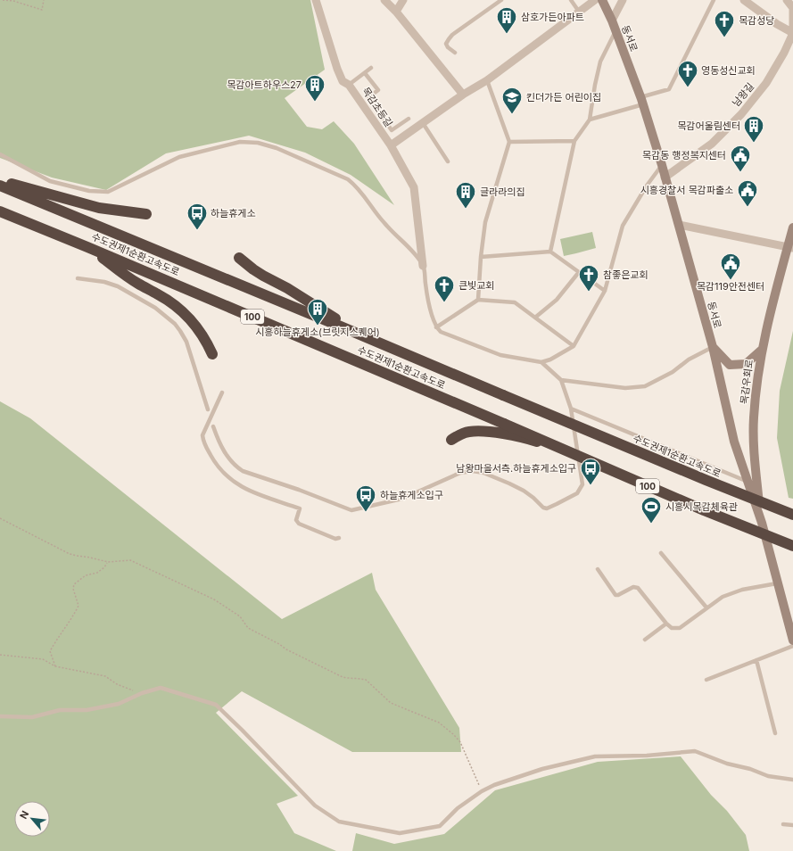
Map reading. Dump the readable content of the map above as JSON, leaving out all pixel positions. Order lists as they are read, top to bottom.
{
  "streets": {
    "highway": ["수도권제1순환고속도로", "100"],
    "street": [
      "동서로",
      "남왕길",
      "목감초등길",
      "목감우회로"
    ]
  },
  "crossings": [
    ["동서로", "남왕길"],
    ["동서로", "목감우회로"]
  ],
  "places": {
    "building": [
      "삼호가든아파트",
      "목감아트하우스27",
      "목감어울림센터",
      "글라라의집",
      "시흥하늘휴게소(브릿지스퀘어)"
    ],
    "church": [
      "목감성당",
      "영동성신교회",
      "참좋은교회",
      "큰빛교회"
    ],
    "school or university": ["킨더가든 어린이집"],
    "public building": ["목감동 행정복지센터", "시흥경찰서 목감파출소", "목감119안전센터"],
    "bus stop": ["하늘휴게소", "남왕마을서측.하늘휴게소입구", "하늘휴게소입구"],
    "sports": ["시흥시목감체육관"]
  },
  "north": "top left"
}
